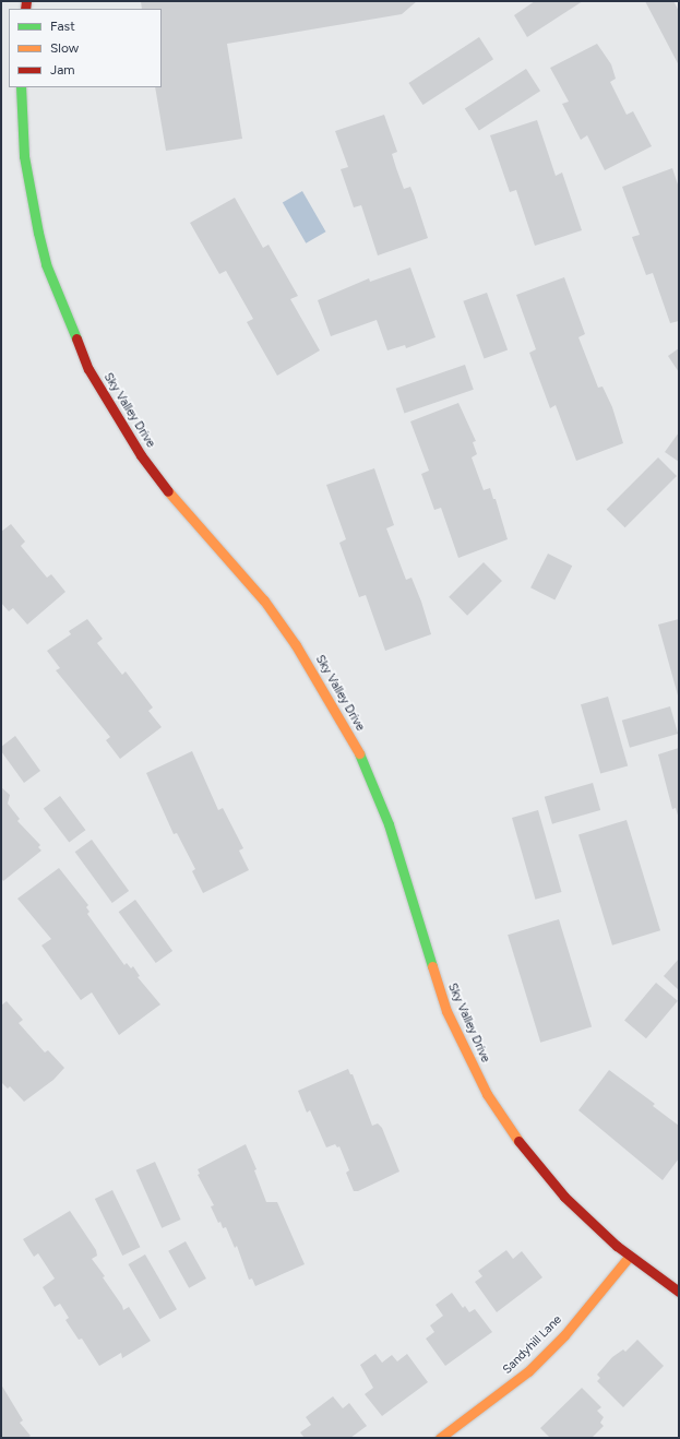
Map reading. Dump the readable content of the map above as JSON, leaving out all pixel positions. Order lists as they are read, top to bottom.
{
  "streets": {
    "street": ["Sky Valley Drive", "Sandyhill Lane"]
  },
  "crossings": [
    ["Sky Valley Drive", "Sandyhill Lane"]
  ],
  "legend": ["Fast", "Slow", "Jam"]
}
